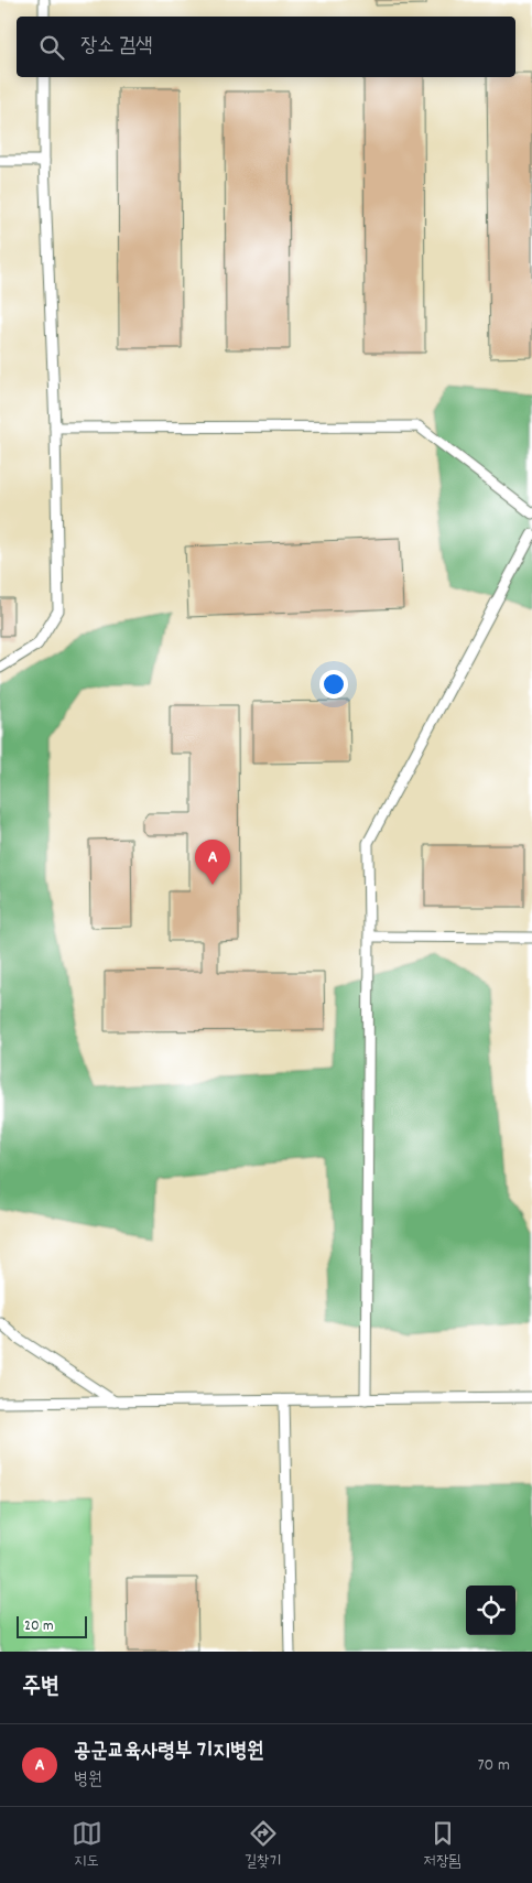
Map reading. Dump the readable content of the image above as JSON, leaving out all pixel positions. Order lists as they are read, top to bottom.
{
  "scale_bar": "20 m",
  "page": {
    "search": "장소 검색",
    "pins": "A",
    "scale": "20 m",
    "heading": "주변",
    "list": [
      {
        "mark": "A",
        "name": "공군교육사령부 기지병원",
        "note": "병원",
        "value": "70 m"
      }
    ],
    "nav": ["지도", "길찾기", "저장됨"]
  }
}
